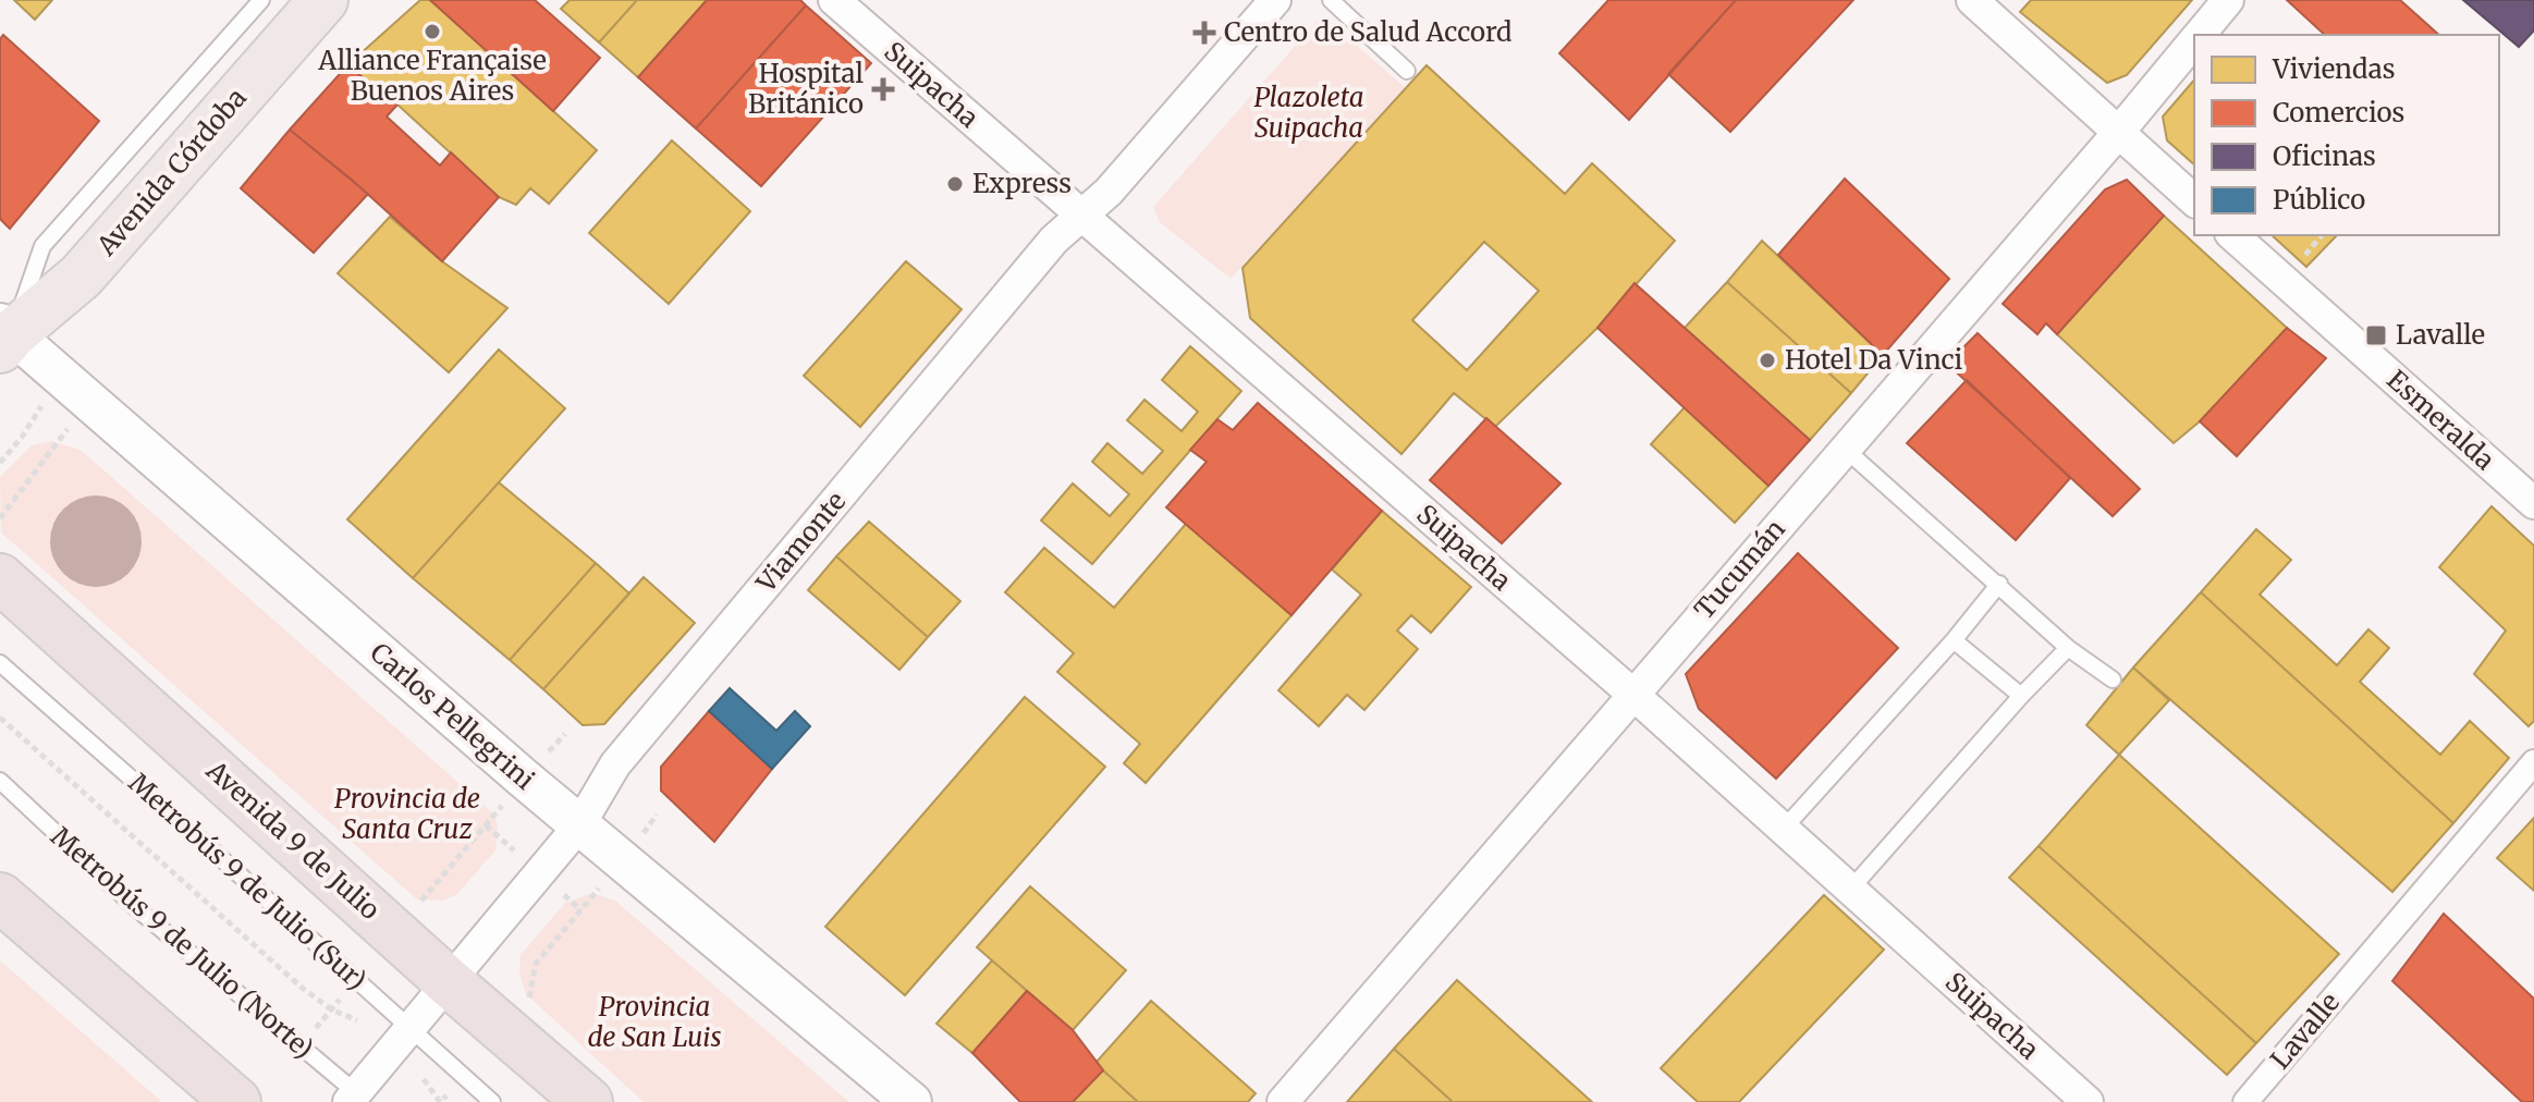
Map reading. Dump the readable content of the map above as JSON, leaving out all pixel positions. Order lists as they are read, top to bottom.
{
  "streets": {
    "highway": ["Avenida 9 de Julio"],
    "main road": ["Avenida Córdoba"],
    "street": [
      "Suipacha",
      "Esmeralda",
      "Viamonte",
      "Tucumán",
      "Carlos Pellegrini",
      "Lavalle"
    ],
    "lane": ["Metrobús 9 de Julio (Sur)", "Metrobús 9 de Julio (Norte)"]
  },
  "crossings": [
    ["Suipacha", "Viamonte"],
    ["Suipacha", "Tucumán"],
    ["Avenida Córdoba", "Carlos Pellegrini"],
    ["Viamonte", "Carlos Pellegrini"],
    ["Viamonte", "Avenida 9 de Julio"],
    ["Viamonte", "Metrobús 9 de Julio (Sur)"],
    ["Viamonte", "Metrobús 9 de Julio (Norte)"]
  ],
  "parks": ["Plazoleta Suipacha", "Provincia de Santa Cruz", "Provincia de San Luis"],
  "places": {
    "other": ["Alliance Française Buenos Aires", "Express", "Hotel Da Vinci"],
    "health": ["Centro de Salud Accord", "Hospital Británico"],
    "transit": ["Lavalle"]
  },
  "legend": [
    "Viviendas",
    "Comercios",
    "Oficinas",
    "Público"
  ]
}
